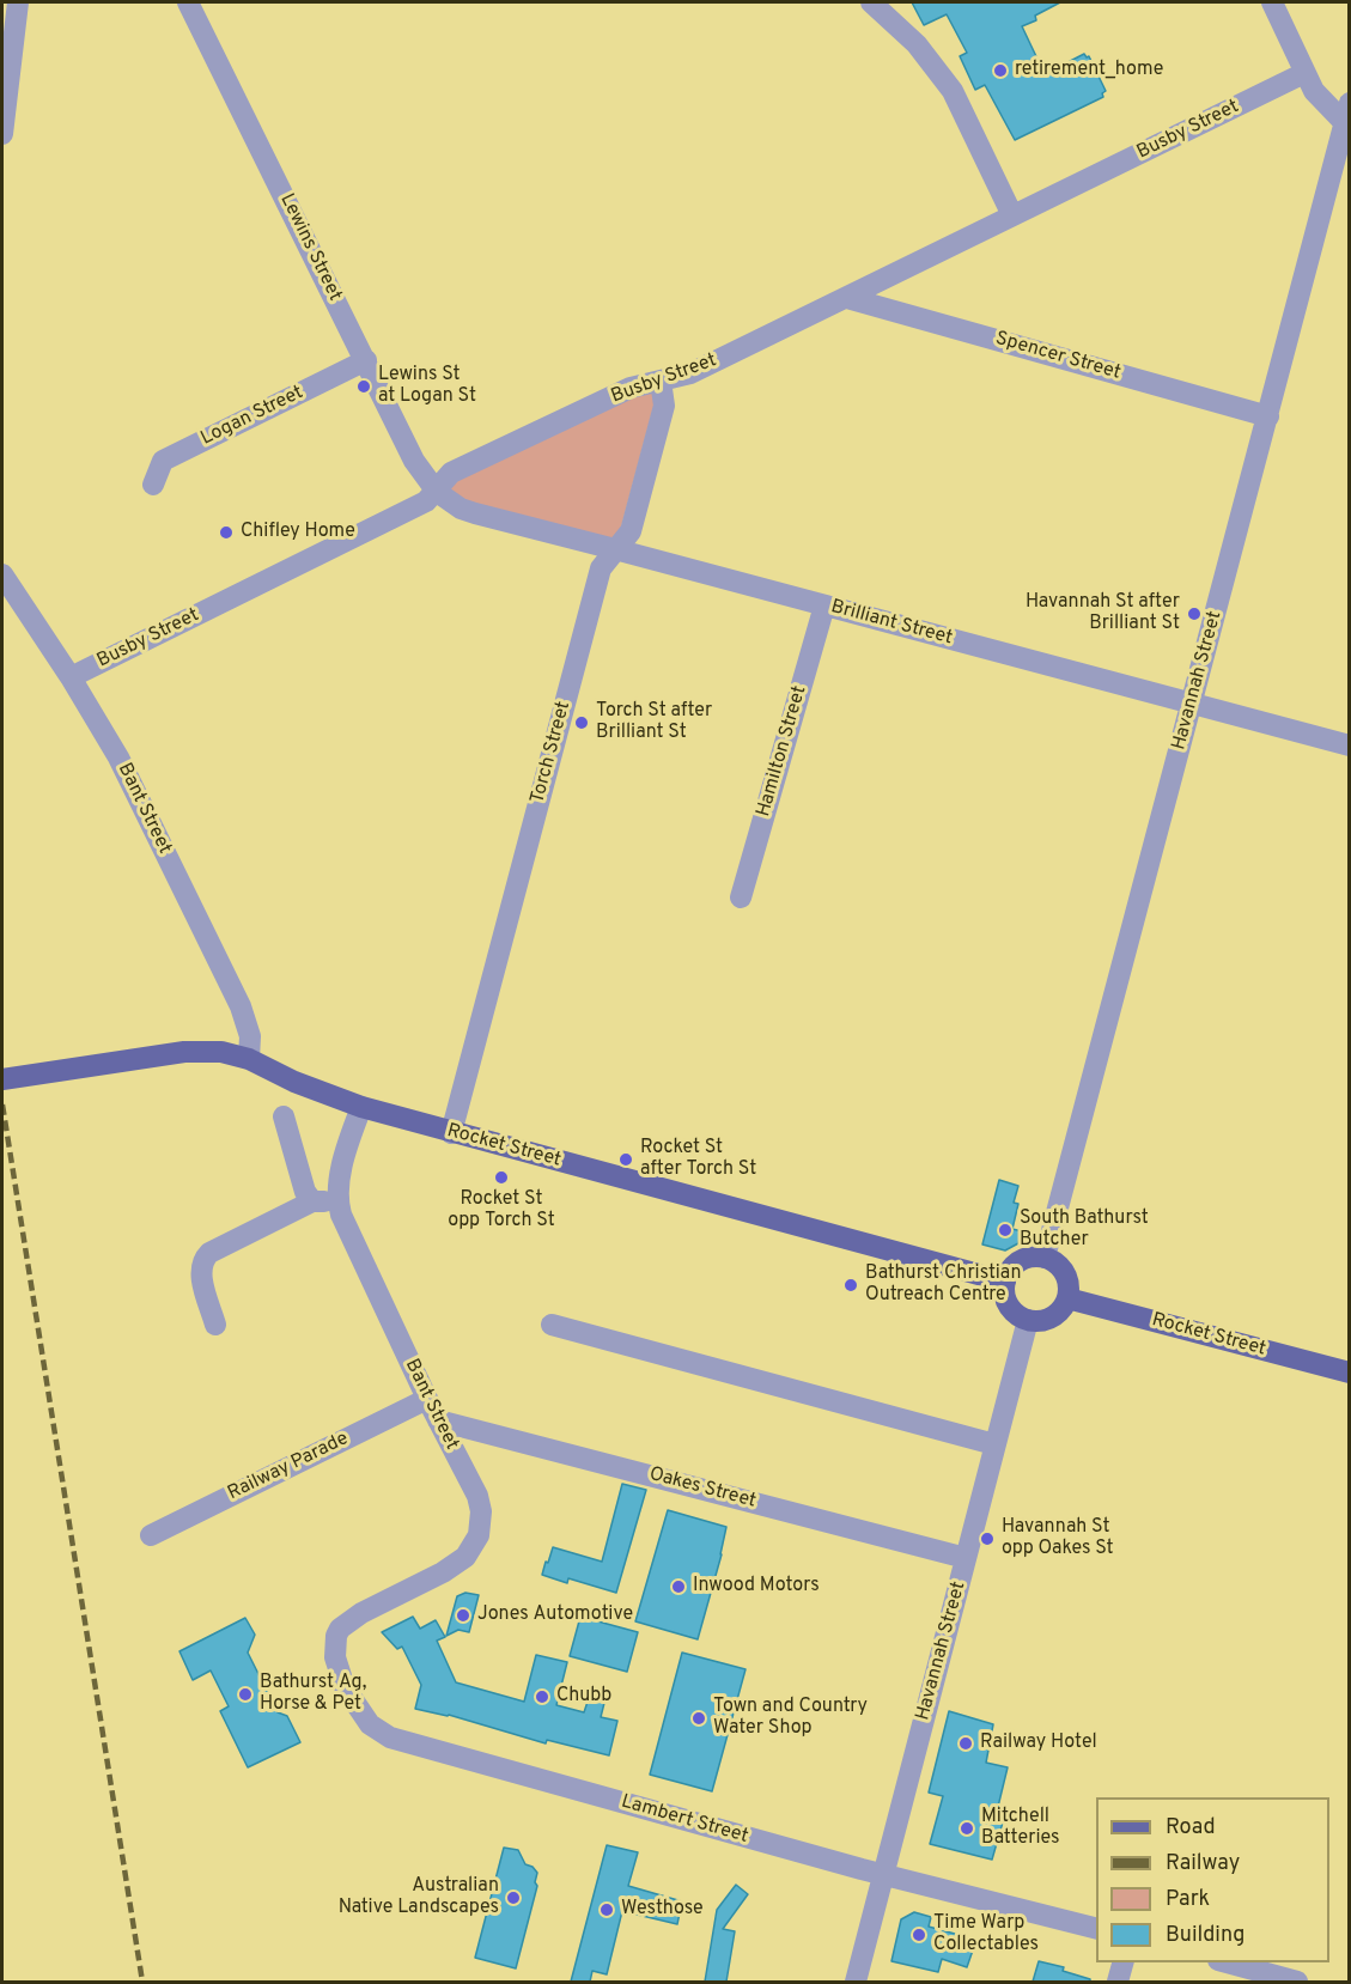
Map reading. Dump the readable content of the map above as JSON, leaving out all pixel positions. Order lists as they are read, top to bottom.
{
  "streets": {
    "main road": ["Rocket Street"],
    "street": [
      "Busby Street",
      "Lewins Street",
      "Spencer Street",
      "Logan Street",
      "Brilliant Street",
      "Havannah Street",
      "Hamilton Street",
      "Torch Street",
      "Bant Street",
      "Railway Parade",
      "Oakes Street",
      "Lambert Street"
    ]
  },
  "crossings": [
    ["Busby Street", "Lewins Street"],
    ["Busby Street", "Spencer Street"],
    ["Busby Street", "Brilliant Street"],
    ["Busby Street", "Torch Street"],
    ["Busby Street", "Bant Street"],
    ["Lewins Street", "Logan Street"],
    ["Lewins Street", "Brilliant Street"],
    ["Spencer Street", "Havannah Street"],
    ["Brilliant Street", "Havannah Street"],
    ["Brilliant Street", "Hamilton Street"],
    ["Brilliant Street", "Torch Street"],
    ["Havannah Street", "Rocket Street"],
    ["Havannah Street", "Oakes Street"],
    ["Havannah Street", "Lambert Street"],
    ["Torch Street", "Rocket Street"],
    ["Bant Street", "Rocket Street"],
    ["Bant Street", "Railway Parade"],
    ["Bant Street", "Oakes Street"],
    ["Bant Street", "Lambert Street"]
  ],
  "places": [
    "retirement_home",
    "Lewins St at Logan St",
    "Chifley Home",
    "Havannah St after Brilliant St",
    "Torch St after Brilliant St",
    "Rocket St after Torch St",
    "Rocket St opp Torch St",
    "South Bathurst Butcher",
    "Bathurst Christian Outreach Centre",
    "Havannah St opp Oakes St",
    "Inwood Motors",
    "Jones Automotive",
    "Bathurst Ag, Horse & Pet",
    "Chubb",
    "Town and Country Water Shop",
    "Railway Hotel",
    "Mitchell Batteries",
    "Australian Native Landscapes",
    "Westhose",
    "Time Warp Collectables"
  ],
  "legend": [
    "Road",
    "Railway",
    "Park",
    "Building"
  ]
}
